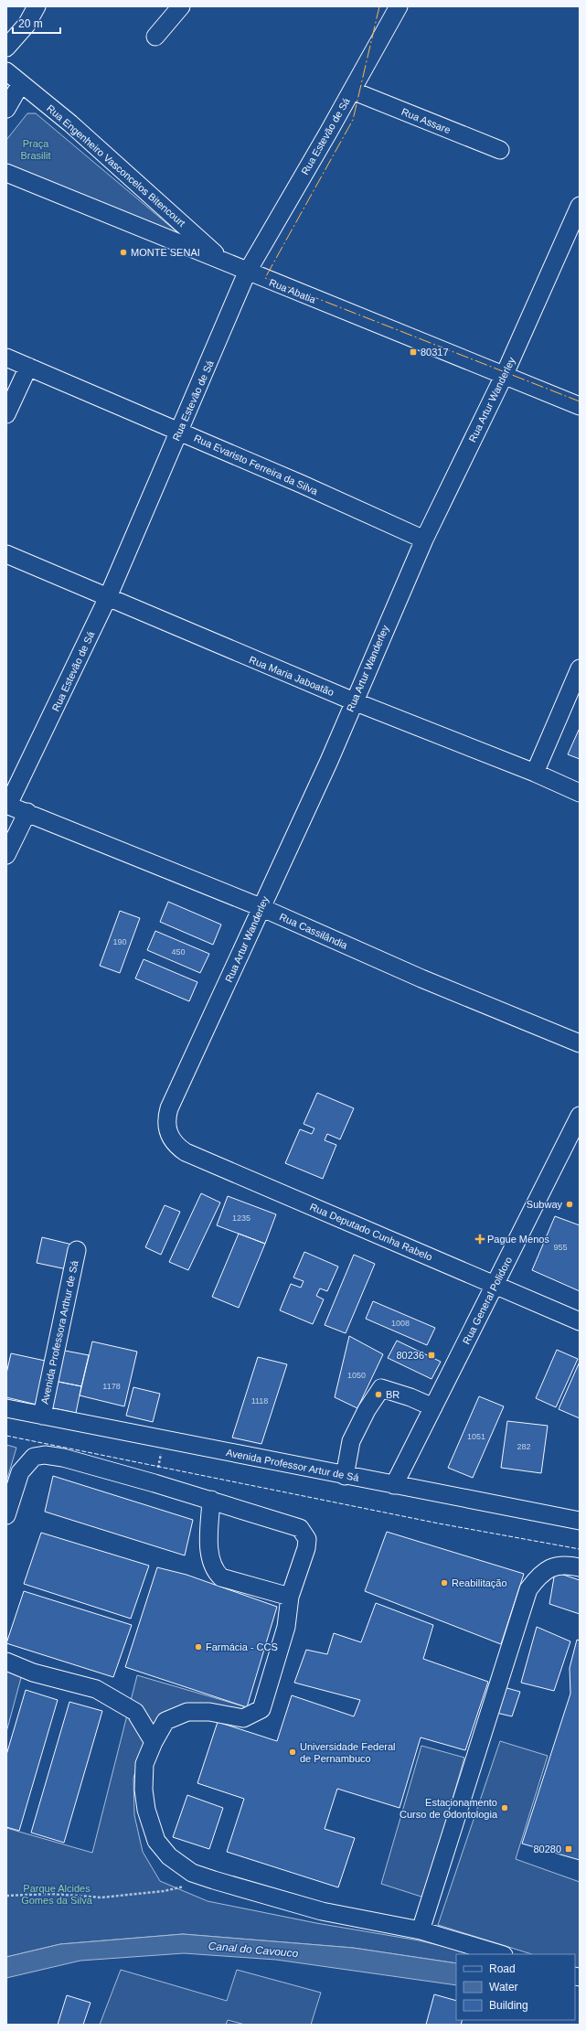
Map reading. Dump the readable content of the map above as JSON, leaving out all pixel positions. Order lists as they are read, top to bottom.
{
  "streets": {
    "street": [
      "Rua Assare",
      "Rua Estevão de Sá",
      "Rua Engenheiro Vasconcelos Bitencourt",
      "Rua Abatia",
      "Rua Artur Wanderley",
      "Rua Evaristo Ferreira da Silva",
      "Rua Maria Jaboatão",
      "Rua Cassilândia",
      "Rua Deputado Cunha Rabelo",
      "Rua General Polidoro",
      "Avenida Professora Arthur de Sá",
      "Avenida Professor Artur de Sá"
    ]
  },
  "crossings": [
    ["Rua Assare", "Rua Estevão de Sá"],
    ["Rua Estevão de Sá", "Rua Abatia"],
    ["Rua Estevão de Sá", "Rua Evaristo Ferreira da Silva"],
    ["Rua Estevão de Sá", "Rua Maria Jaboatão"],
    ["Rua Estevão de Sá", "Rua Cassilândia"],
    ["Rua Engenheiro Vasconcelos Bitencourt", "Rua Abatia"],
    ["Rua Abatia", "Rua Artur Wanderley"],
    ["Rua Artur Wanderley", "Rua Evaristo Ferreira da Silva"],
    ["Rua Artur Wanderley", "Rua Maria Jaboatão"],
    ["Rua Artur Wanderley", "Rua Cassilândia"],
    ["Rua Artur Wanderley", "Rua Deputado Cunha Rabelo"],
    ["Rua Deputado Cunha Rabelo", "Rua General Polidoro"],
    ["Rua General Polidoro", "Avenida Professor Artur de Sá"],
    ["Avenida Professora Arthur de Sá", "Avenida Professor Artur de Sá"]
  ],
  "water": ["Canal do Cavouco"],
  "parks": ["Praça Brasilit", "Parque Alcides Gomes da Silva"],
  "places": {
    "other": [
      "MONTE SENAI",
      "Subway",
      "BR",
      "Reabilitação",
      "Farmácia - CCS",
      "Universidade Federal de Pernambuco",
      "Estacionamento Curso de Odontologia"
    ],
    "transit": ["80317", "80236", "80280"],
    "health": ["Pague Menos"]
  },
  "house_numbers": [
    "190",
    "450",
    "1235",
    "955",
    "1008",
    "1050",
    "1178",
    "1118",
    "1051",
    "282"
  ],
  "legend": ["Road", "Water", "Building"],
  "scale_bar": "20 m"
}
